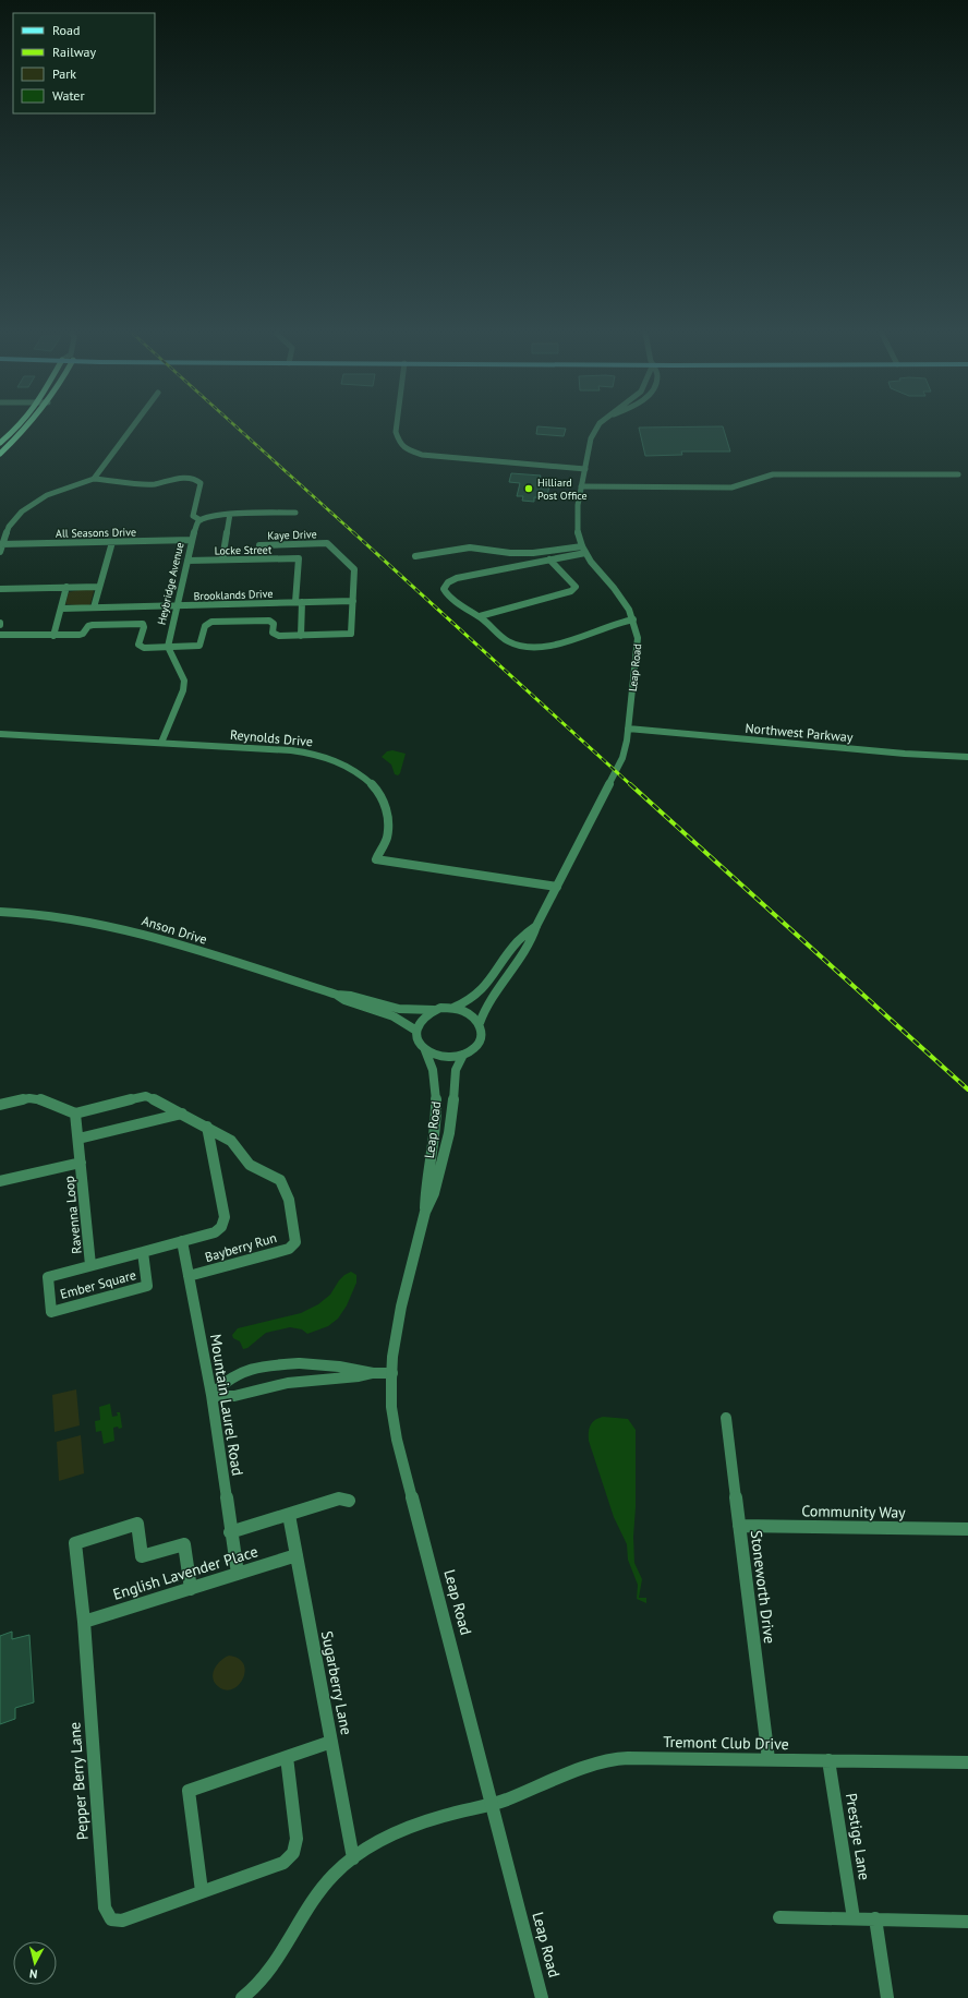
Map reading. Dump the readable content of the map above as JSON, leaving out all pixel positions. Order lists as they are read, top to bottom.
{
  "streets": {
    "street": [
      "All Seasons Drive",
      "Kaye Drive",
      "Locke Street",
      "Heybridge Avenue",
      "Brooklands Drive",
      "Leap Road",
      "Northwest Parkway",
      "Reynolds Drive",
      "Anson Drive",
      "Ravenna Loop",
      "Bayberry Run",
      "Ember Square",
      "Mountain Laurel Road",
      "Community Way",
      "English Lavender Place",
      "Stoneworth Drive",
      "Sugarberry Lane",
      "Tremont Club Drive",
      "Pepper Berry Lane",
      "Prestige Lane"
    ]
  },
  "crossings": [
    ["All Seasons Drive", "Heybridge Avenue"],
    ["Kaye Drive", "Brooklands Drive"],
    ["Locke Street", "Heybridge Avenue"],
    ["Locke Street", "Brooklands Drive"],
    ["Heybridge Avenue", "Brooklands Drive"],
    ["Leap Road", "Northwest Parkway"],
    ["Leap Road", "Reynolds Drive"],
    ["Leap Road", "Anson Drive"],
    ["Leap Road", "Tremont Club Drive"],
    ["Ravenna Loop", "Bayberry Run"],
    ["Ravenna Loop", "Ember Square"],
    ["Bayberry Run", "Ember Square"],
    ["Bayberry Run", "Mountain Laurel Road"],
    ["Ember Square", "Mountain Laurel Road"],
    ["Mountain Laurel Road", "English Lavender Place"],
    ["Community Way", "Stoneworth Drive"],
    ["English Lavender Place", "Sugarberry Lane"],
    ["English Lavender Place", "Pepper Berry Lane"],
    ["Stoneworth Drive", "Tremont Club Drive"],
    ["Sugarberry Lane", "Tremont Club Drive"],
    ["Tremont Club Drive", "Prestige Lane"]
  ],
  "places": ["Hilliard Post Office"],
  "legend": [
    "Road",
    "Railway",
    "Park",
    "Water"
  ],
  "north": "bottom"
}
